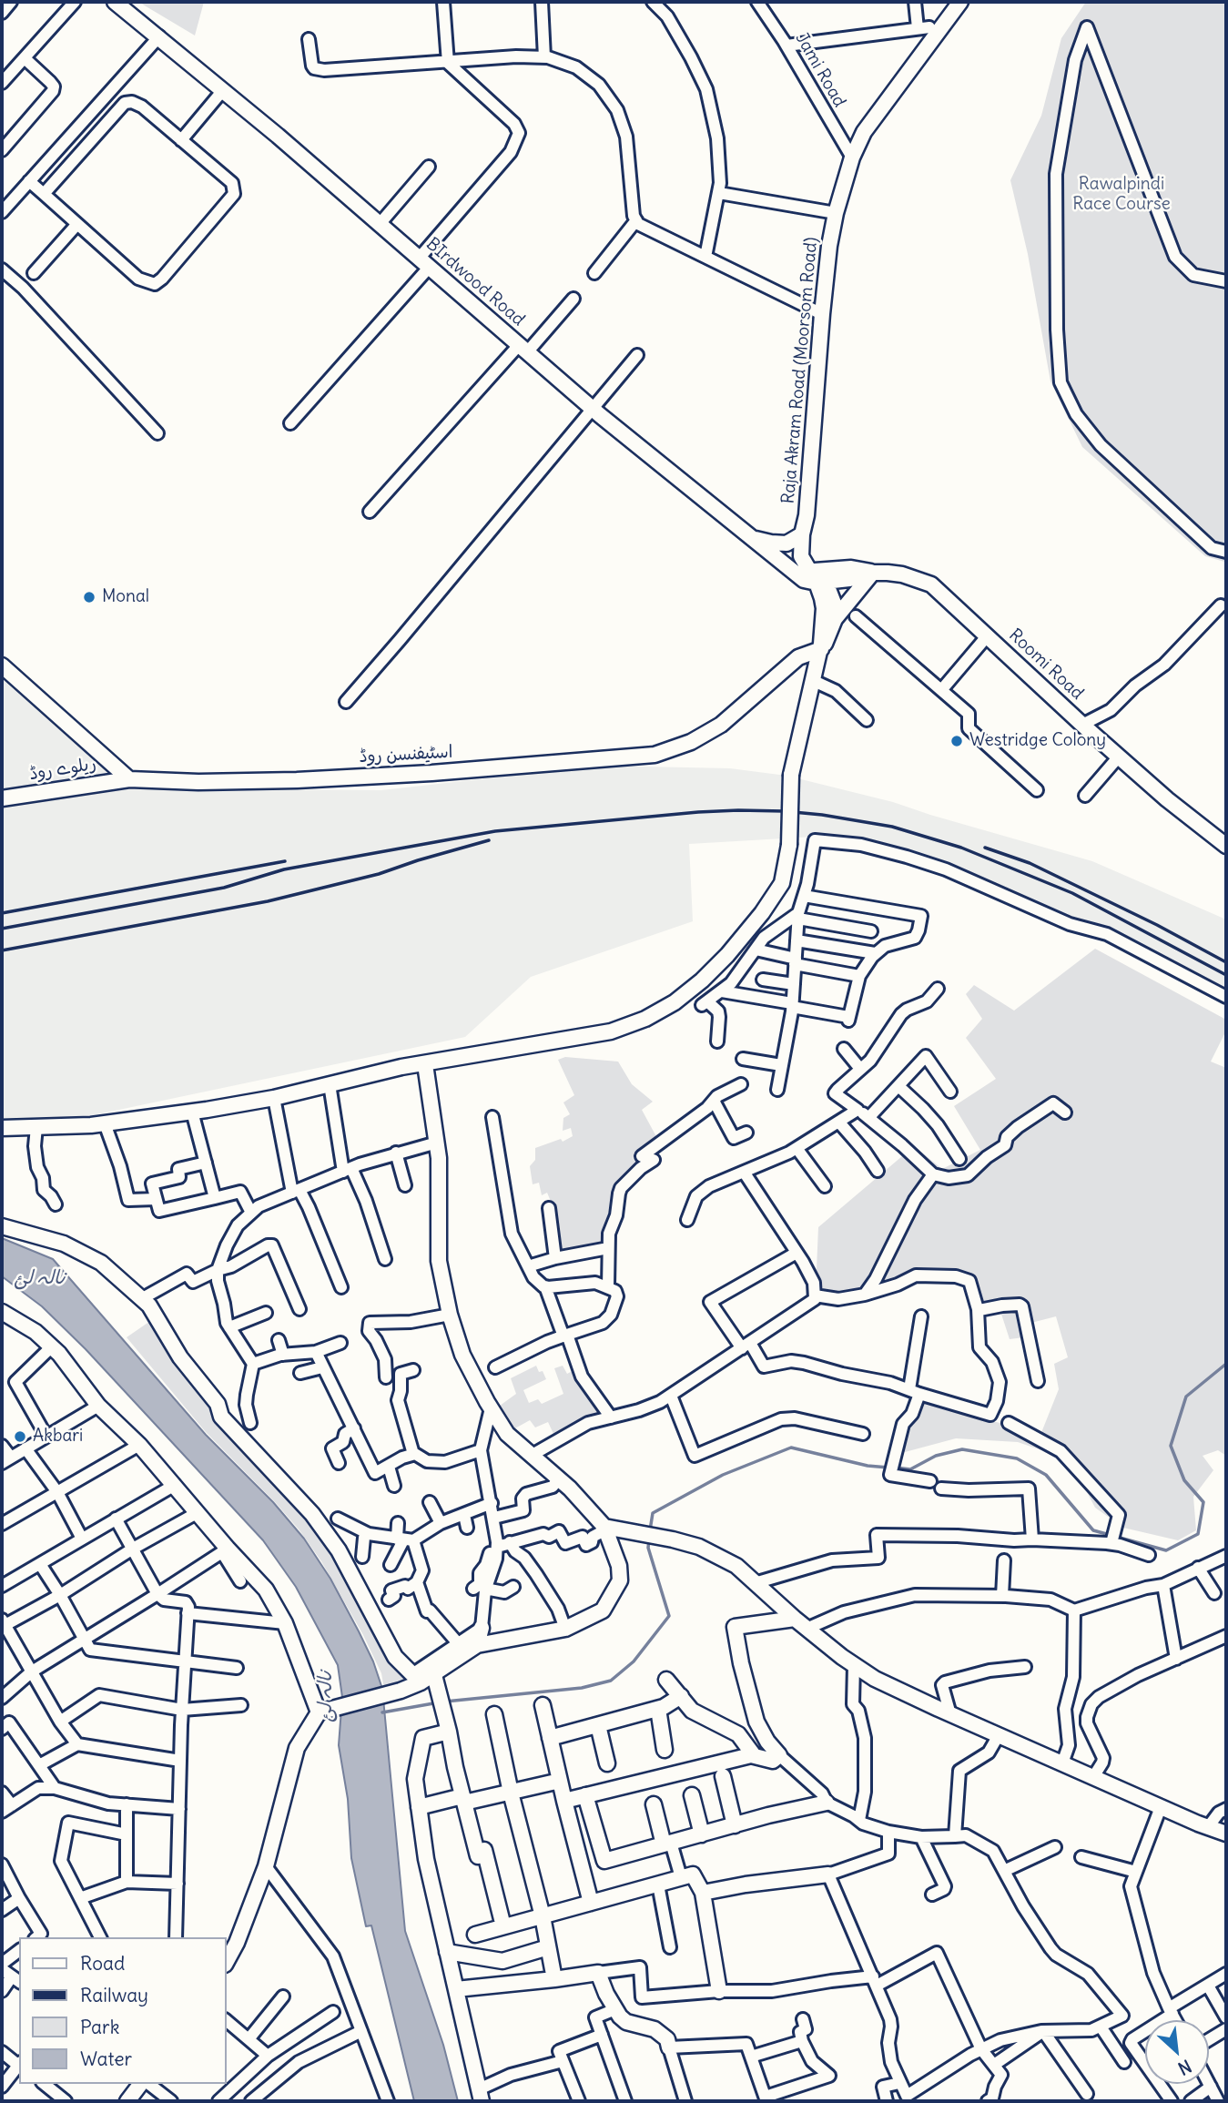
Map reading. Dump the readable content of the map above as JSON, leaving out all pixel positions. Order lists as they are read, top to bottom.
{
  "streets": {
    "street": [
      "Jami Road",
      "BIrdwood Road",
      "Raja Akram Road (Moorsom Road)",
      "Roomi Road",
      "اسٹیفنسن روڈ",
      "ریلوے روڈ"
    ]
  },
  "crossings": [
    ["Jami Road", "Raja Akram Road (Moorsom Road)"],
    ["BIrdwood Road", "Raja Akram Road (Moorsom Road)"],
    ["BIrdwood Road", "Roomi Road"],
    ["Raja Akram Road (Moorsom Road)", "Roomi Road"],
    ["اسٹیفنسن روڈ", "ریلوے روڈ"]
  ],
  "water": ["نالہ لئ"],
  "parks": ["Rawalpindi Race Course"],
  "places": ["Monal", "Westridge Colony", "Akbari"],
  "legend": [
    "Road",
    "Railway",
    "Park",
    "Water"
  ],
  "north": "bottom right"
}
